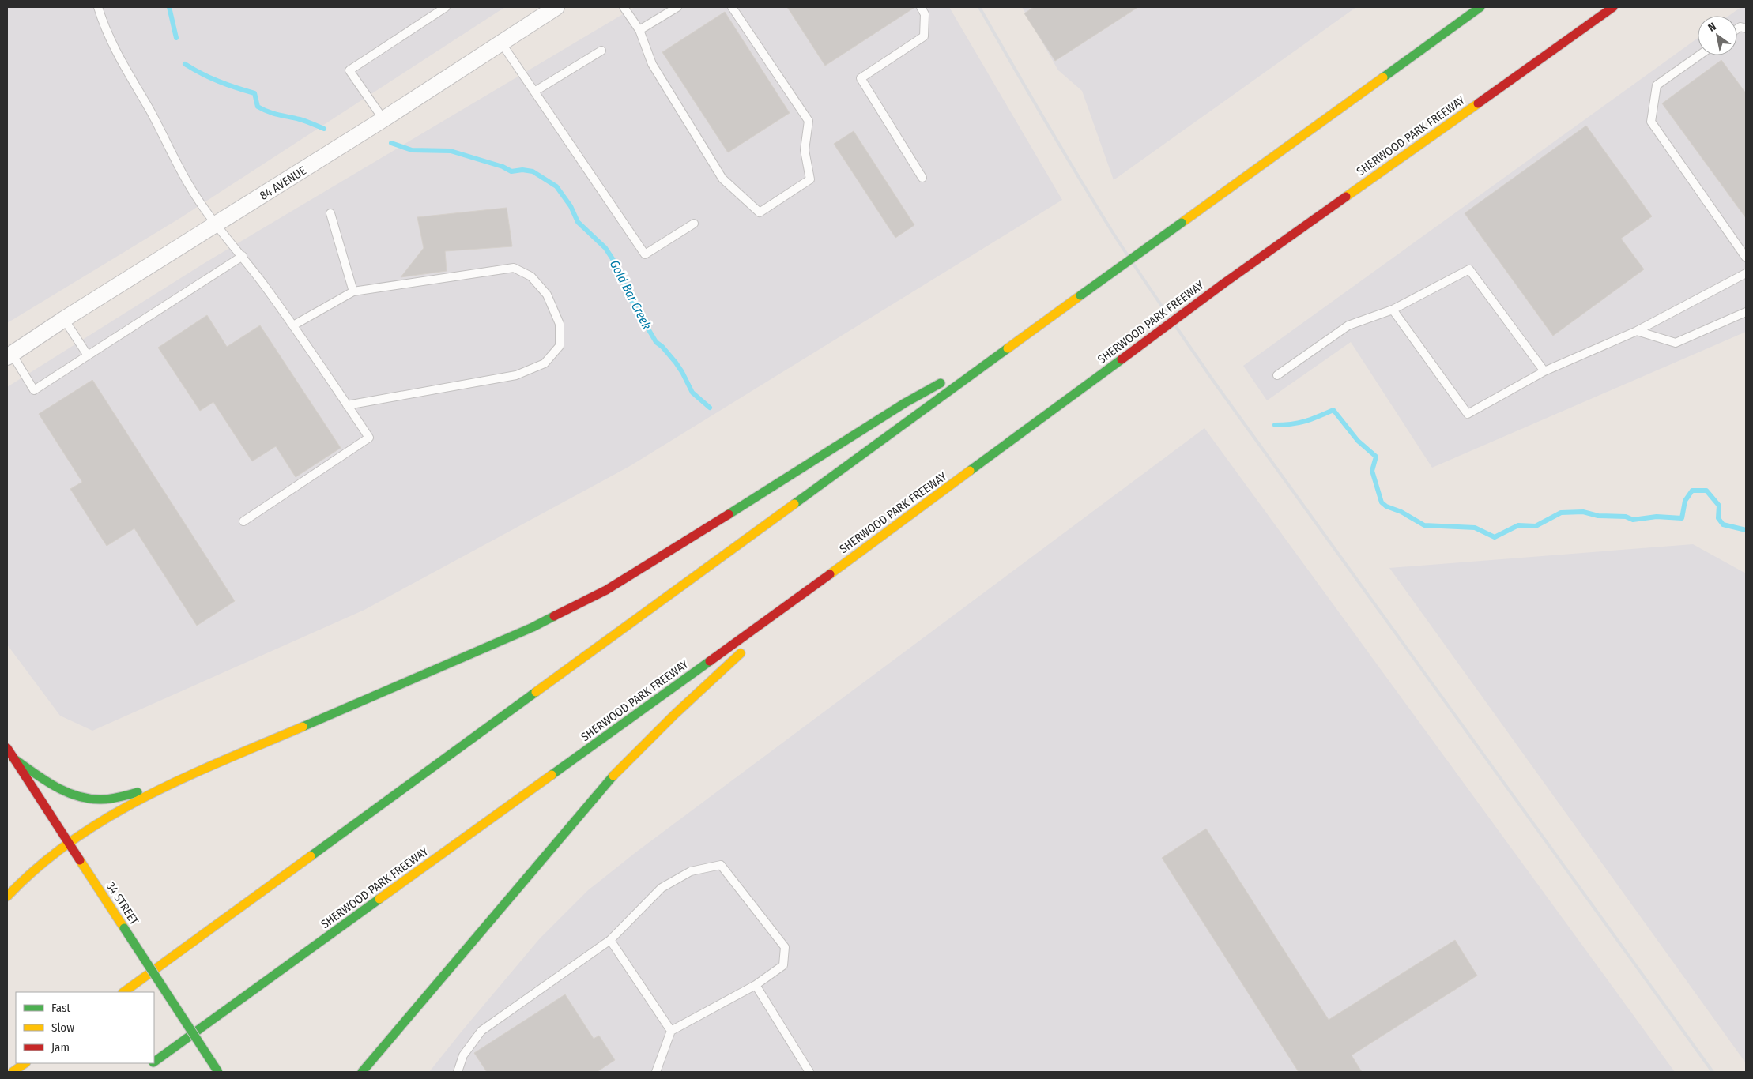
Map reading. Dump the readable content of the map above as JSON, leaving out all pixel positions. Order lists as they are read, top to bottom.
{
  "streets": {
    "main road": ["SHERWOOD PARK FREEWAY", "34 STREET"],
    "street": ["84 AVENUE"]
  },
  "water": ["Gold Bar Creek"],
  "legend": ["Fast", "Slow", "Jam"],
  "north": "top left"
}
